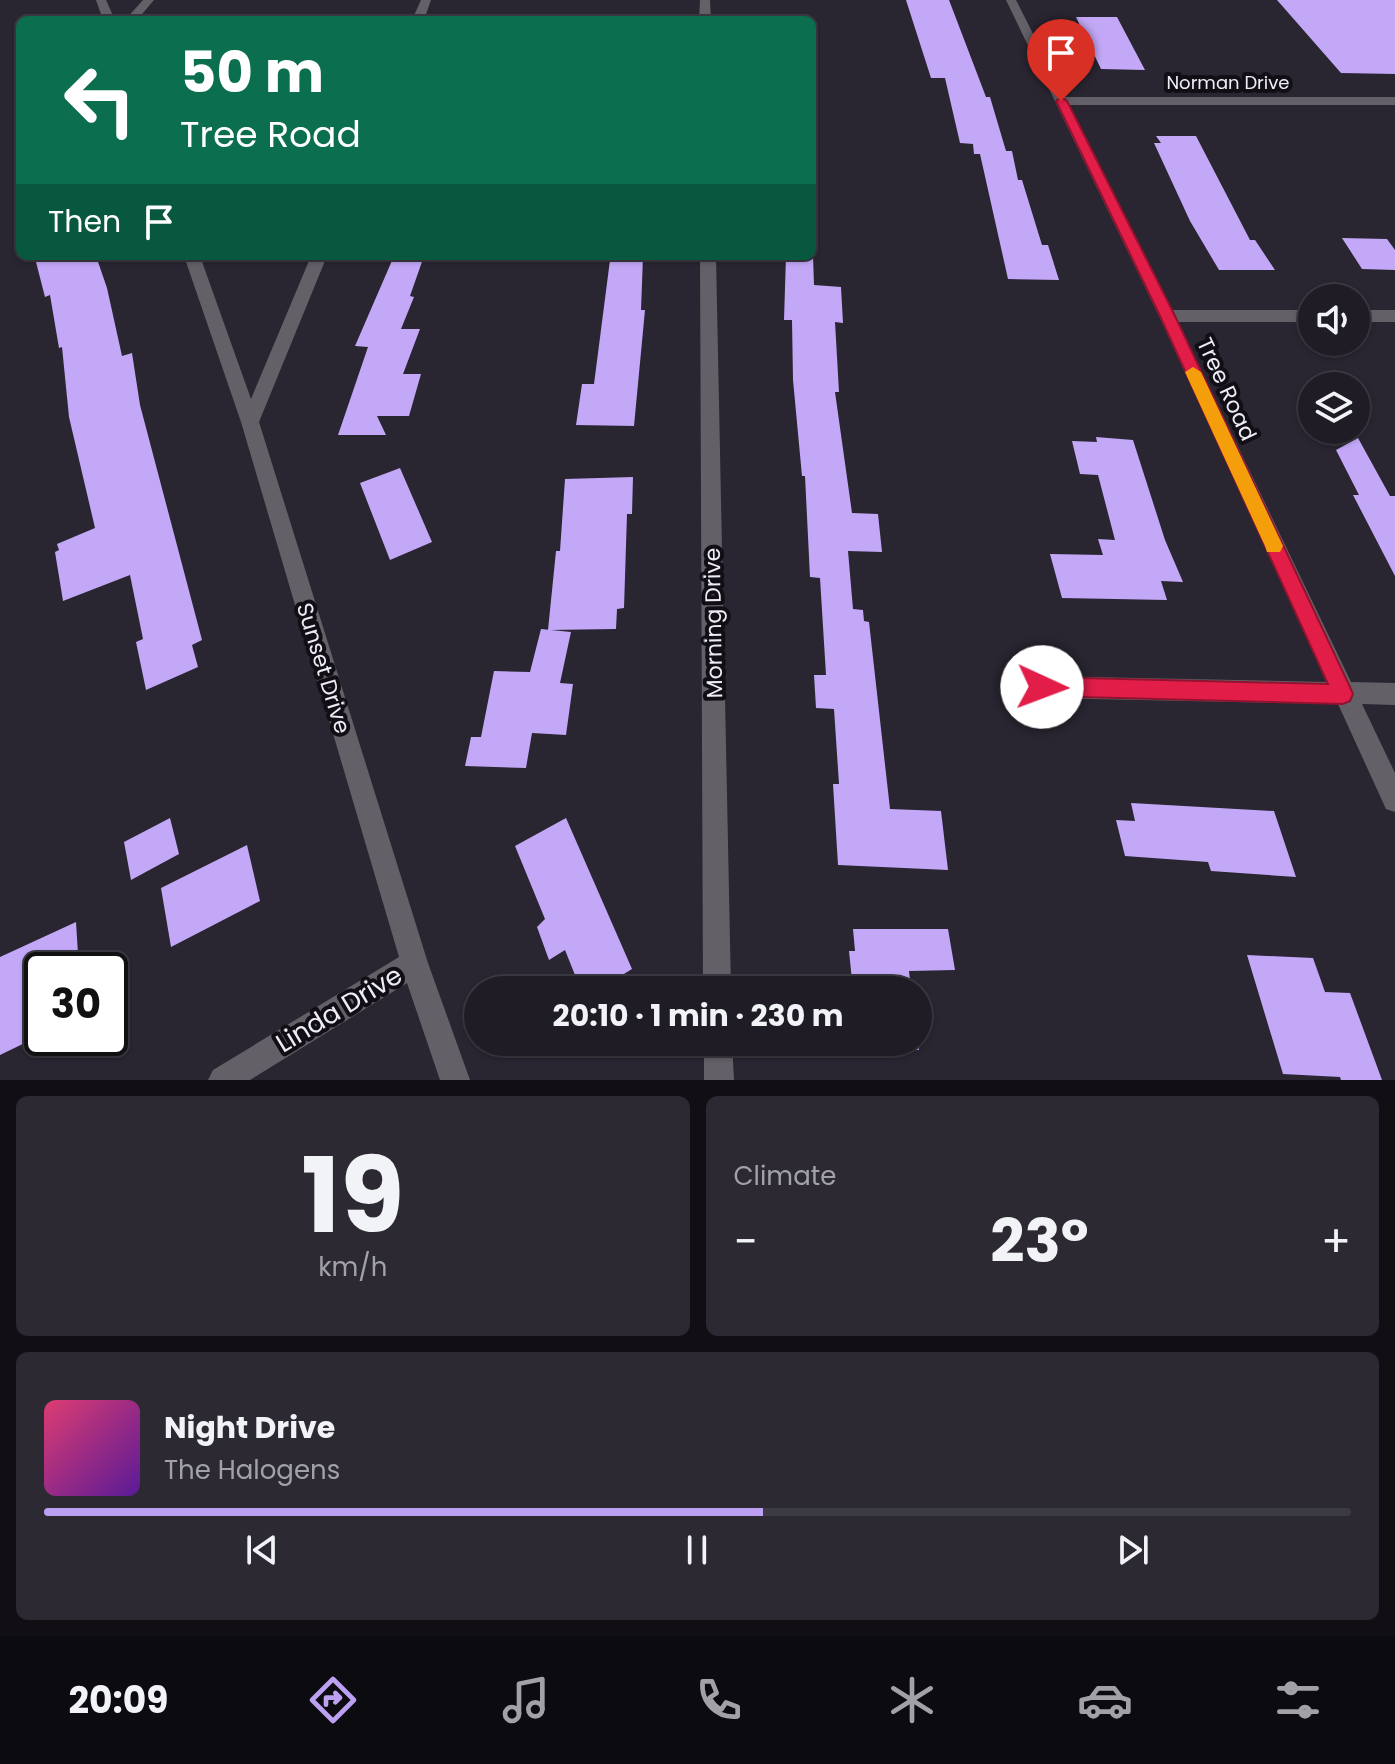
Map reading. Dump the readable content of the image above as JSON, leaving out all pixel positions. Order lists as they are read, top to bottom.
{
  "streets": {
    "street": [
      "Norman Drive",
      "Tree Road",
      "Morning Drive",
      "Sunset Drive",
      "Linda Drive"
    ]
  },
  "crossings": [
    ["Norman Drive", "Tree Road"],
    ["Sunset Drive", "Linda Drive"]
  ],
  "page": {
    "turn": ["50 m", "Tree Road"],
    "then": "Then",
    "limit": "30",
    "trip": "20:10 · 1 min · 230 m",
    "tile": [
      ["19", "km/h"],
      "Climate"
    ],
    "heat": ["−", "23°", "+"],
    "song": ["Night Drive", "The Halogens"],
    "tabs": "20:09"
  }
}
